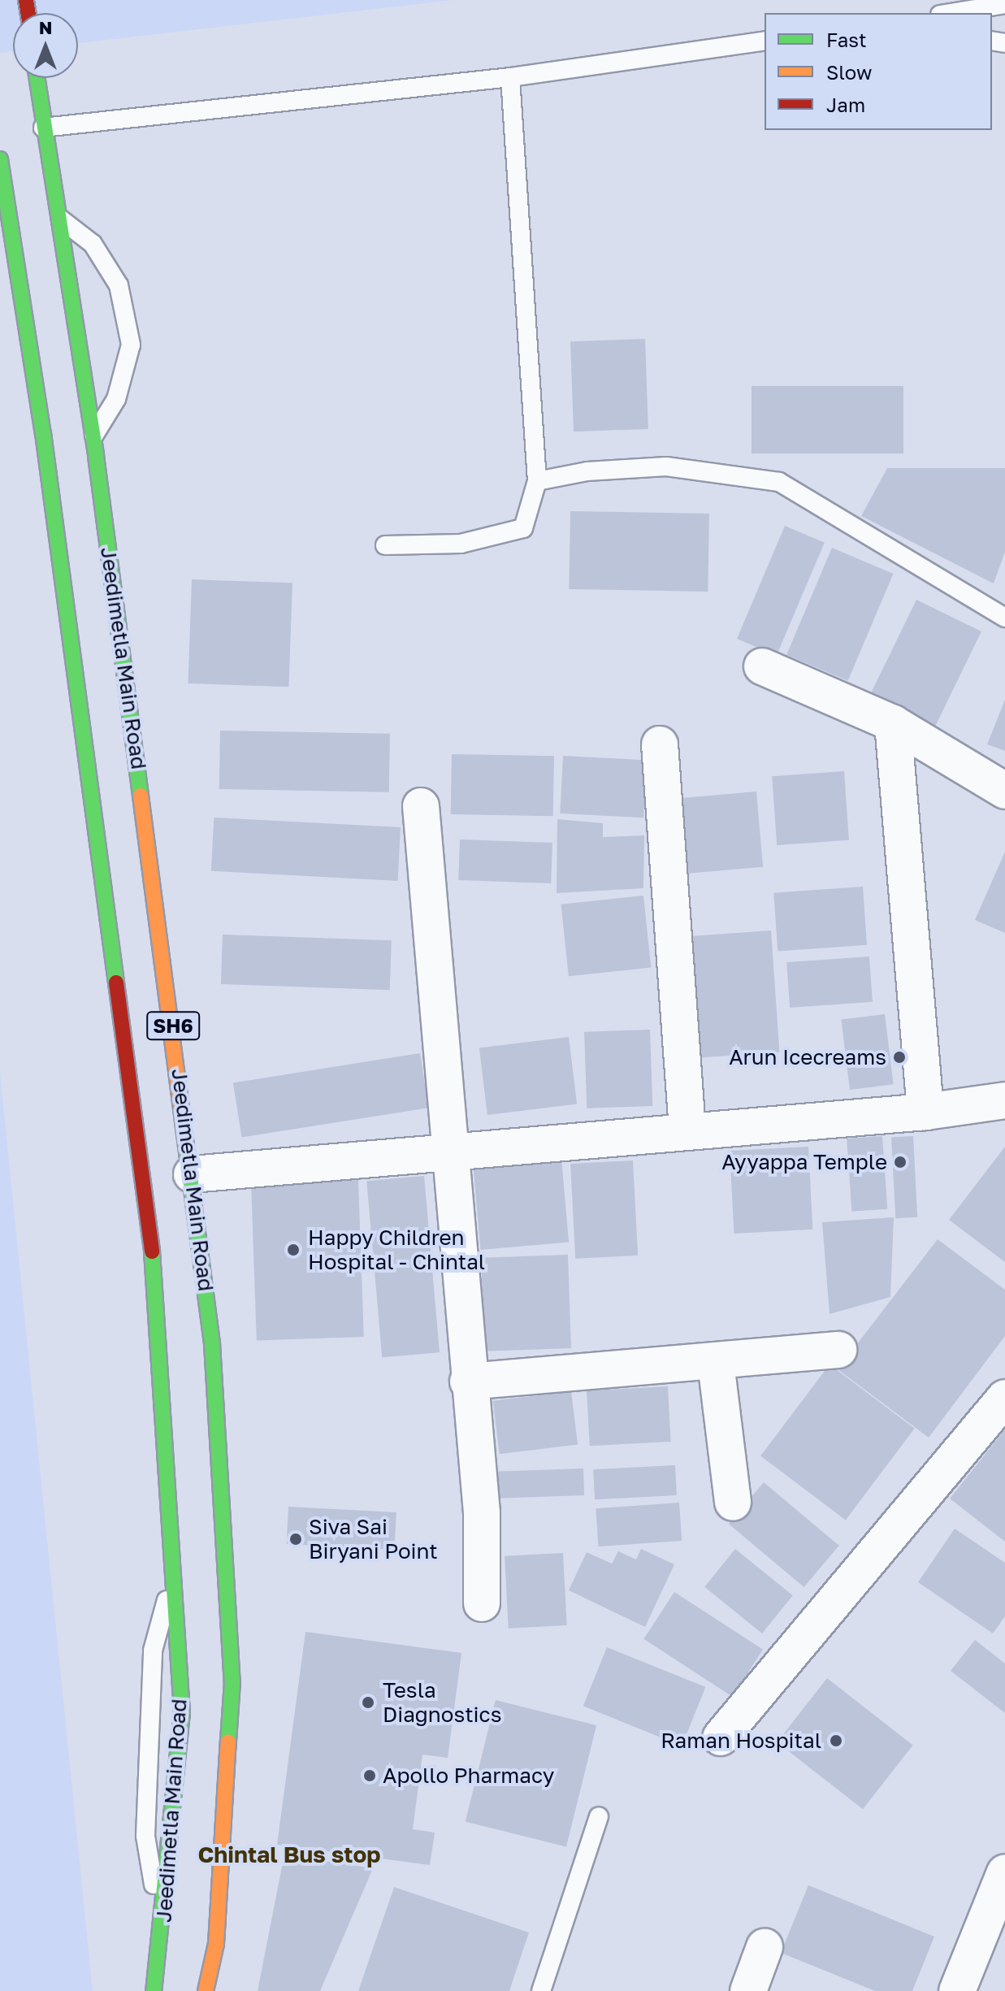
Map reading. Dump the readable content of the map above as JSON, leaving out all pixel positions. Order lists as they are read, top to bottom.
{
  "streets": {
    "main road": ["Jeedimetla Main Road", "SH6"]
  },
  "districts": ["Chintal Bus stop"],
  "places": [
    "Arun Icecreams",
    "Ayyappa Temple",
    "Happy Children Hospital - Chintal",
    "Siva Sai Biryani Point",
    "Tesla Diagnostics",
    "Raman Hospital",
    "Apollo Pharmacy"
  ],
  "legend": ["Fast", "Slow", "Jam"],
  "north": "top"
}
